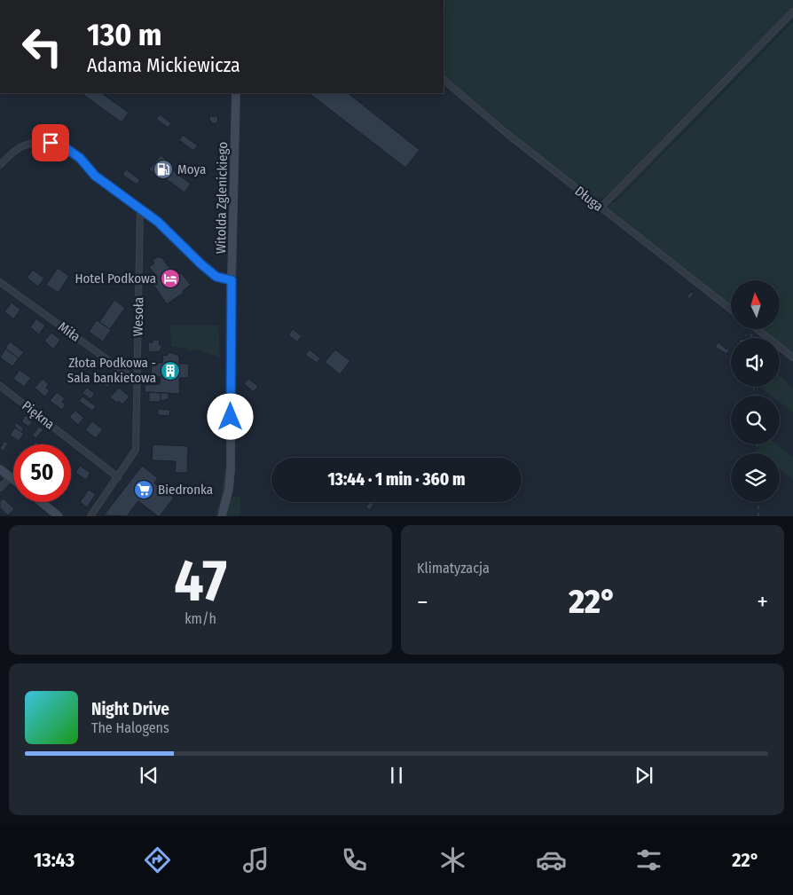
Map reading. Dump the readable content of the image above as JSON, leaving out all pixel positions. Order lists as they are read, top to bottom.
{
  "streets": {
    "main road": ["Witolda Zglenickiego"],
    "street": [
      "Długa",
      "Wesoła",
      "Miła",
      "Piękna"
    ]
  },
  "crossings": [
    ["Wesoła", "Miła"],
    ["Wesoła", "Piękna"]
  ],
  "places": {
    "fuel station": ["Moya"],
    "hotel": ["Hotel Podkowa"],
    "building": ["Złota Podkowa - Sala bankietowa"],
    "supermarket": ["Biedronka"]
  },
  "north": "top",
  "page": {
    "turn": ["130 m", "Adama Mickiewicza"],
    "limit": "50",
    "trip": "13:44 · 1 min · 360 m",
    "tile": [
      ["47", "km/h"],
      "Klimatyzacja"
    ],
    "heat": ["−", "22°", "+"],
    "song": ["Night Drive", "The Halogens"],
    "tabs": ["13:43", "22°"]
  }
}
